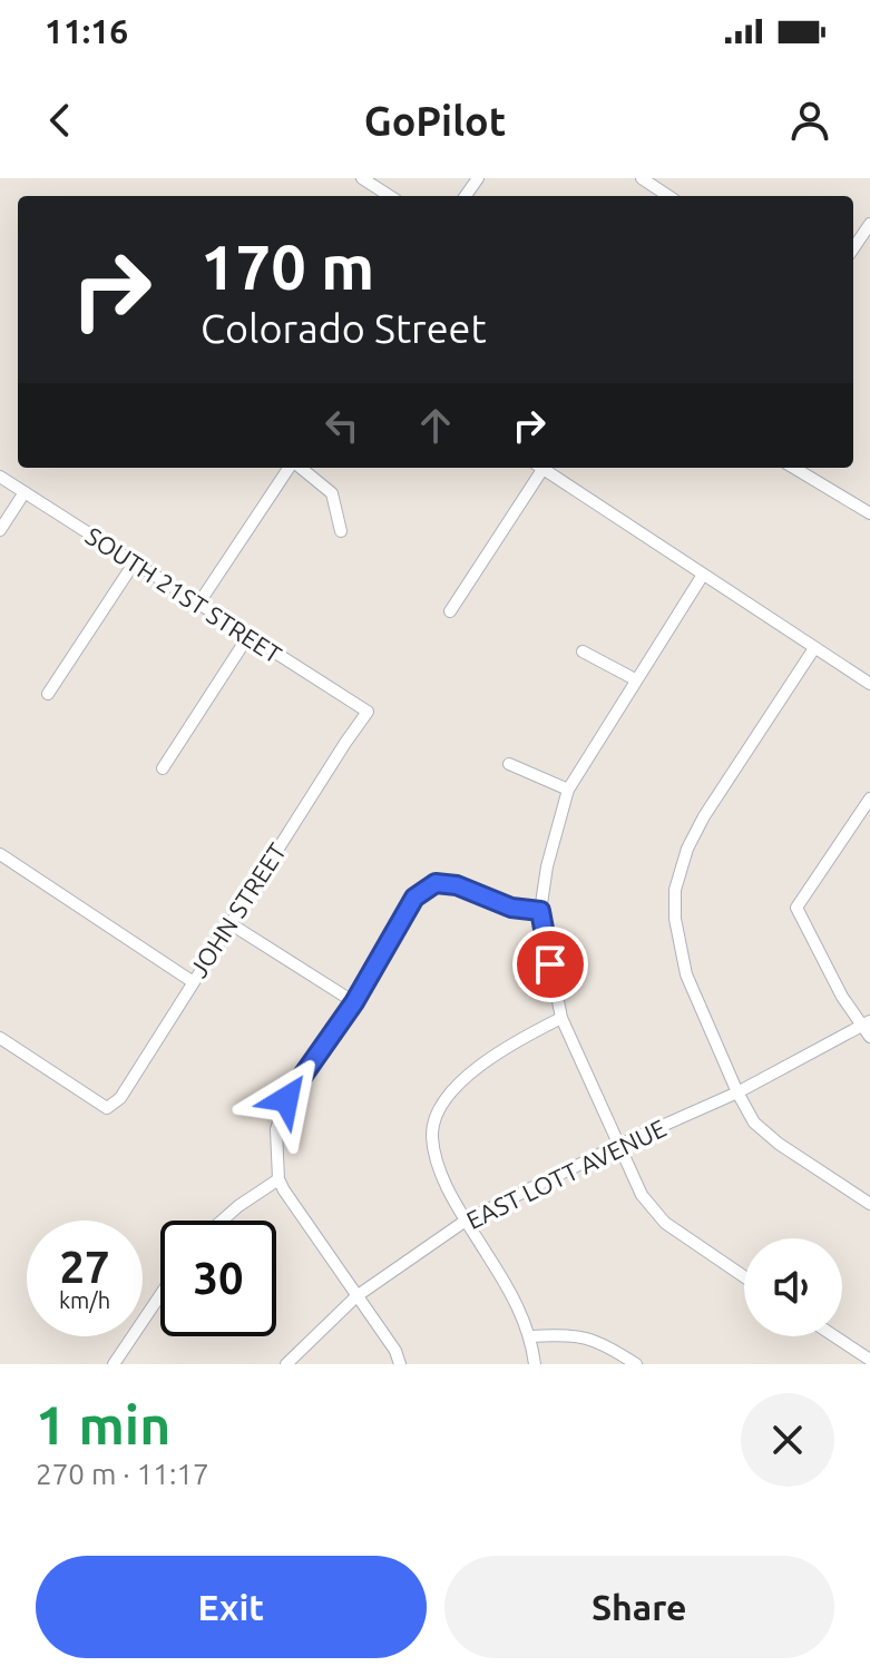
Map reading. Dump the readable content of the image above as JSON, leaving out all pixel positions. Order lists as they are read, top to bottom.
{
  "streets": {
    "street": ["SOUTH 21ST STREET", "JOHN STREET", "EAST LOTT AVENUE"]
  },
  "crossings": [
    ["SOUTH 21ST STREET", "JOHN STREET"]
  ],
  "page": {
    "status": "11:16",
    "header": "GoPilot",
    "turn": ["170 m", "Colorado Street"],
    "speed": "27 km/h",
    "limit": "30",
    "heading": ["1 min", "270 m · 11:17"],
    "buttons": ["Exit", "Share"]
  }
}
